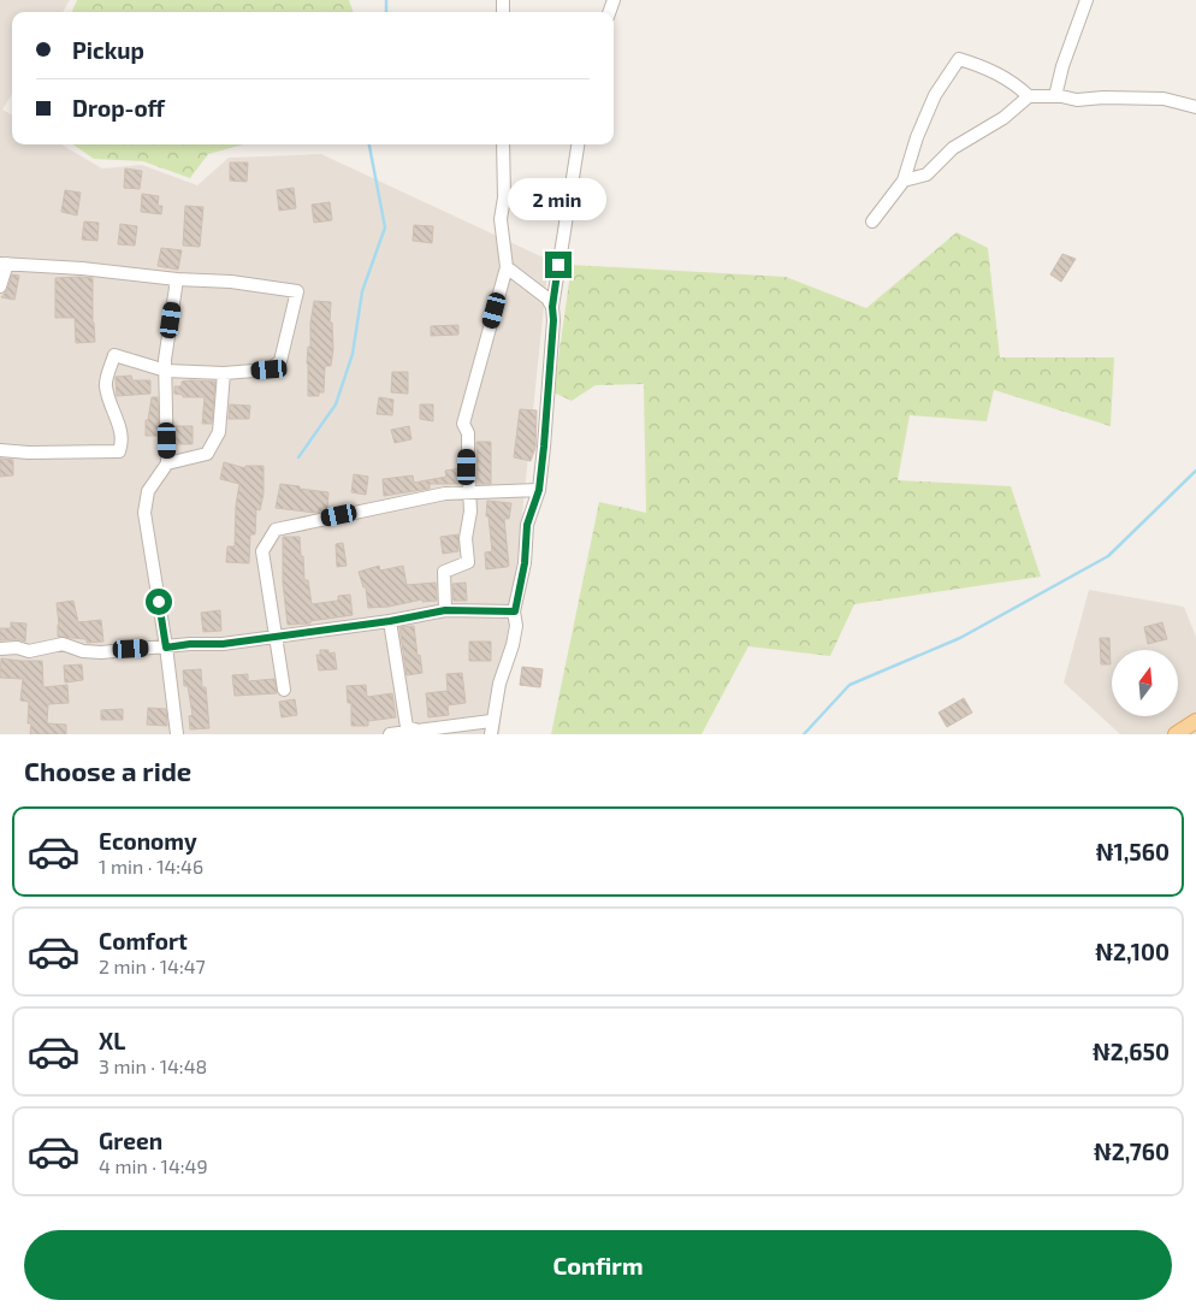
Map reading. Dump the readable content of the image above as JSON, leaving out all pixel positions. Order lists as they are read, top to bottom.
{
  "north": "top",
  "page": {
    "banner": ["Pickup", "Drop-off"],
    "bubble": "2 min",
    "heading": "Choose a ride",
    "list": [
      {
        "name": "Economy",
        "note": "1 min · 14:46",
        "value": "₦1,560"
      },
      {
        "name": "Comfort",
        "note": "2 min · 14:47",
        "value": "₦2,100"
      },
      {
        "name": "XL",
        "note": "3 min · 14:48",
        "value": "₦2,650"
      },
      {
        "name": "Green",
        "note": "4 min · 14:49",
        "value": "₦2,760"
      }
    ],
    "buttons": "Confirm"
  }
}
